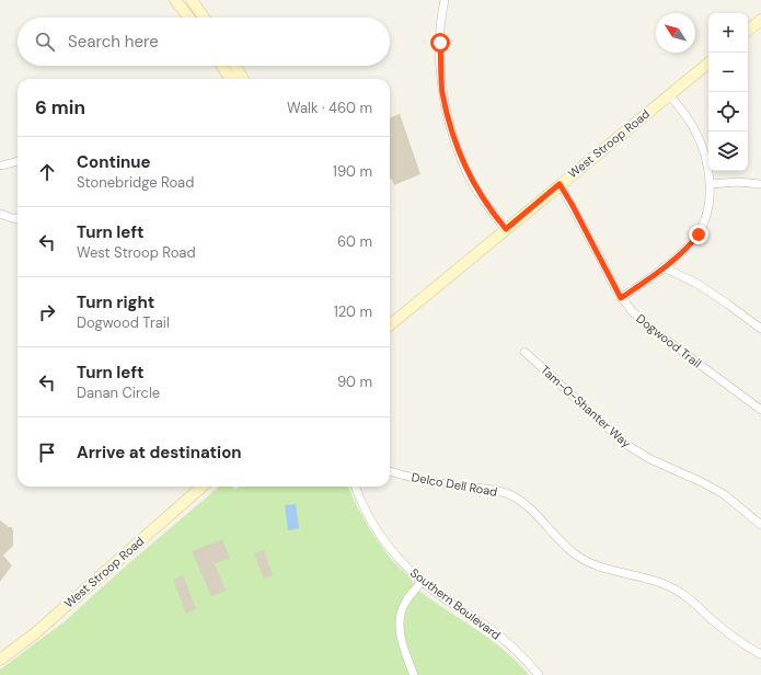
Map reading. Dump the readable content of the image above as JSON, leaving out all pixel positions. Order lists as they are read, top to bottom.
{
  "streets": {
    "main road": ["West Stroop Road"],
    "street": [
      "Dogwood Trail",
      "Tam-O-Shanter Way",
      "Delco Dell Road",
      "Southern Boulevard"
    ]
  },
  "crossings": [
    ["West Stroop Road", "Dogwood Trail"]
  ],
  "north": "top left",
  "page": {
    "map_buttons": ["+", "−"],
    "search": "Search here",
    "heading": ["6 min", "Walk · 460 m"],
    "list": [
      ["Continue", "Stonebridge Road", "190 m"],
      ["Turn left", "West Stroop Road", "60 m"],
      ["Turn right", "Dogwood Trail", "120 m"],
      ["Turn left", "Danan Circle", "90 m"],
      "Arrive at destination"
    ]
  }
}
